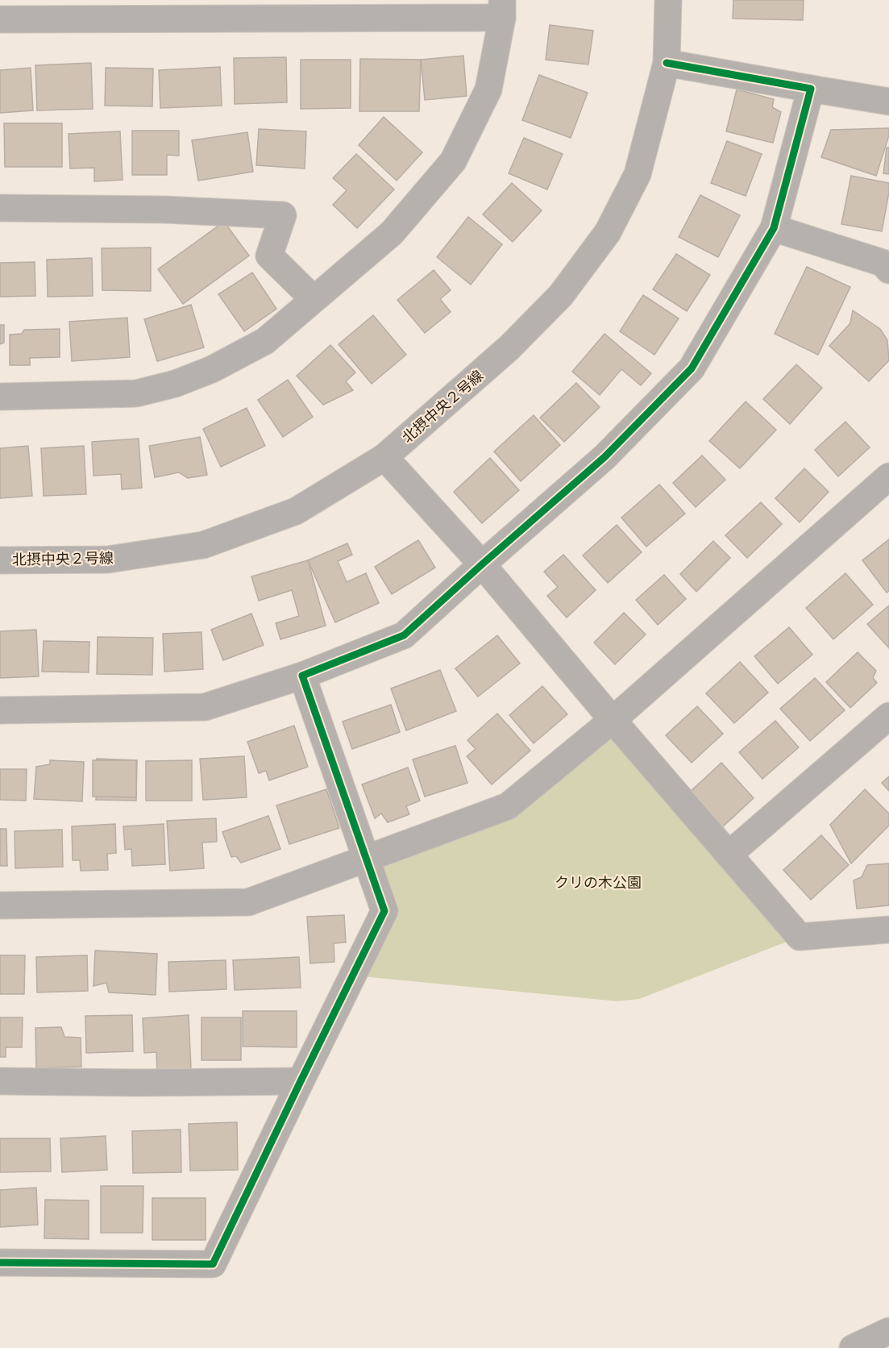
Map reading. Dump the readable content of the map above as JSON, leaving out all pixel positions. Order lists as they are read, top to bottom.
{
  "streets": {
    "street": ["北摂中央２号線"]
  },
  "parks": ["クリの木公園"]
}
